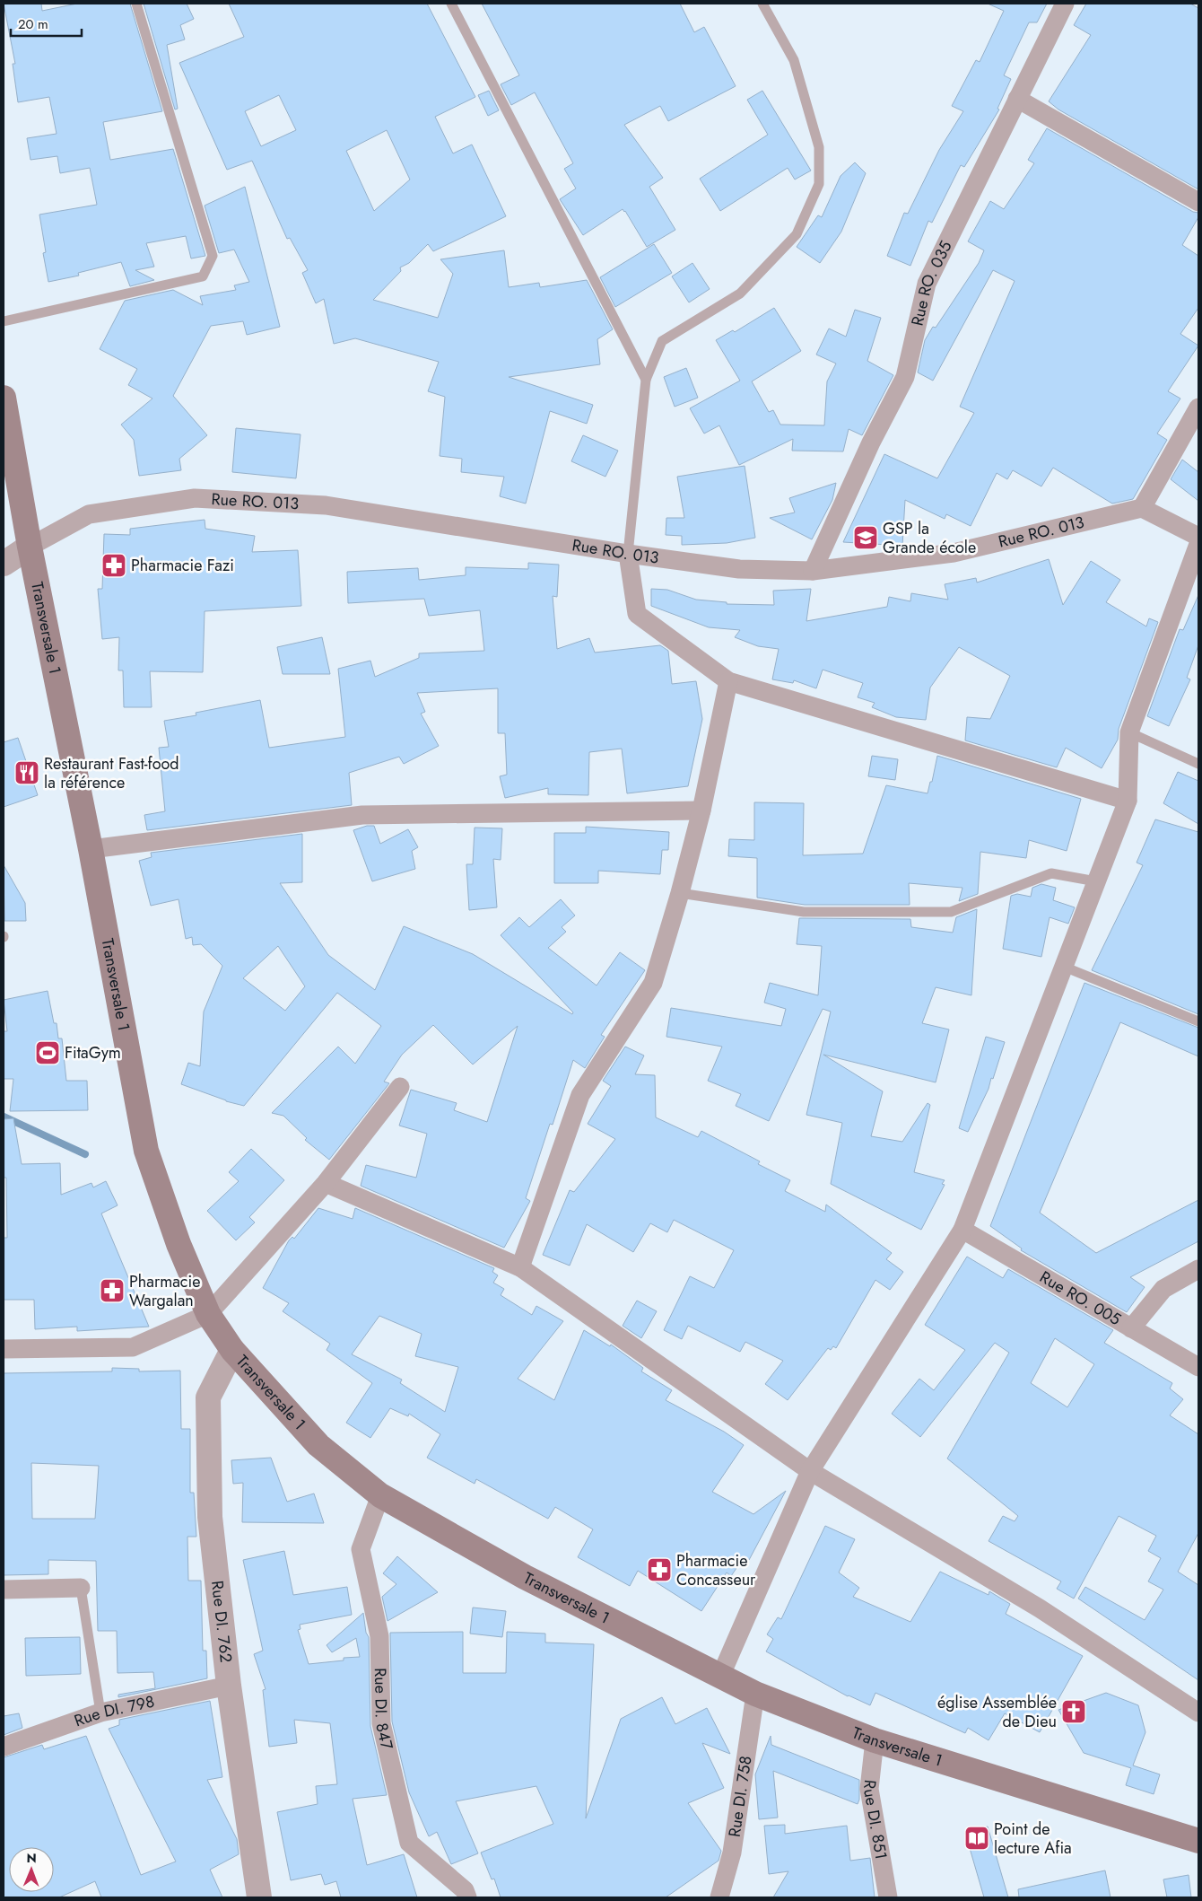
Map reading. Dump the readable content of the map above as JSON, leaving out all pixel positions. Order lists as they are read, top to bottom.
{
  "streets": {
    "main road": ["Transversale 1"],
    "street": [
      "Rue RO. 035",
      "Rue RO. 013",
      "Rue RO. 005",
      "Rue DI. 762",
      "Rue DI. 847",
      "Rue DI. 798",
      "Rue DI. 758",
      "Rue DI. 851"
    ]
  },
  "crossings": [
    ["Rue RO. 035", "Rue RO. 013"],
    ["Rue RO. 013", "Transversale 1"],
    ["Transversale 1", "Rue DI. 762"],
    ["Transversale 1", "Rue DI. 847"],
    ["Transversale 1", "Rue DI. 758"],
    ["Transversale 1", "Rue DI. 851"],
    ["Rue DI. 762", "Rue DI. 798"]
  ],
  "places": {
    "school or university": ["GSP la Grande école"],
    "pharmacy": ["Pharmacie Fazi", "Pharmacie Wargalan", "Pharmacie Concasseur"],
    "restaurant": ["Restaurant Fast-food la référence"],
    "sports": ["FitaGym"],
    "church": ["église Assemblée de Dieu"],
    "library": ["Point de lecture Afia"]
  },
  "scale_bar": "20 m",
  "north": "top"
}
